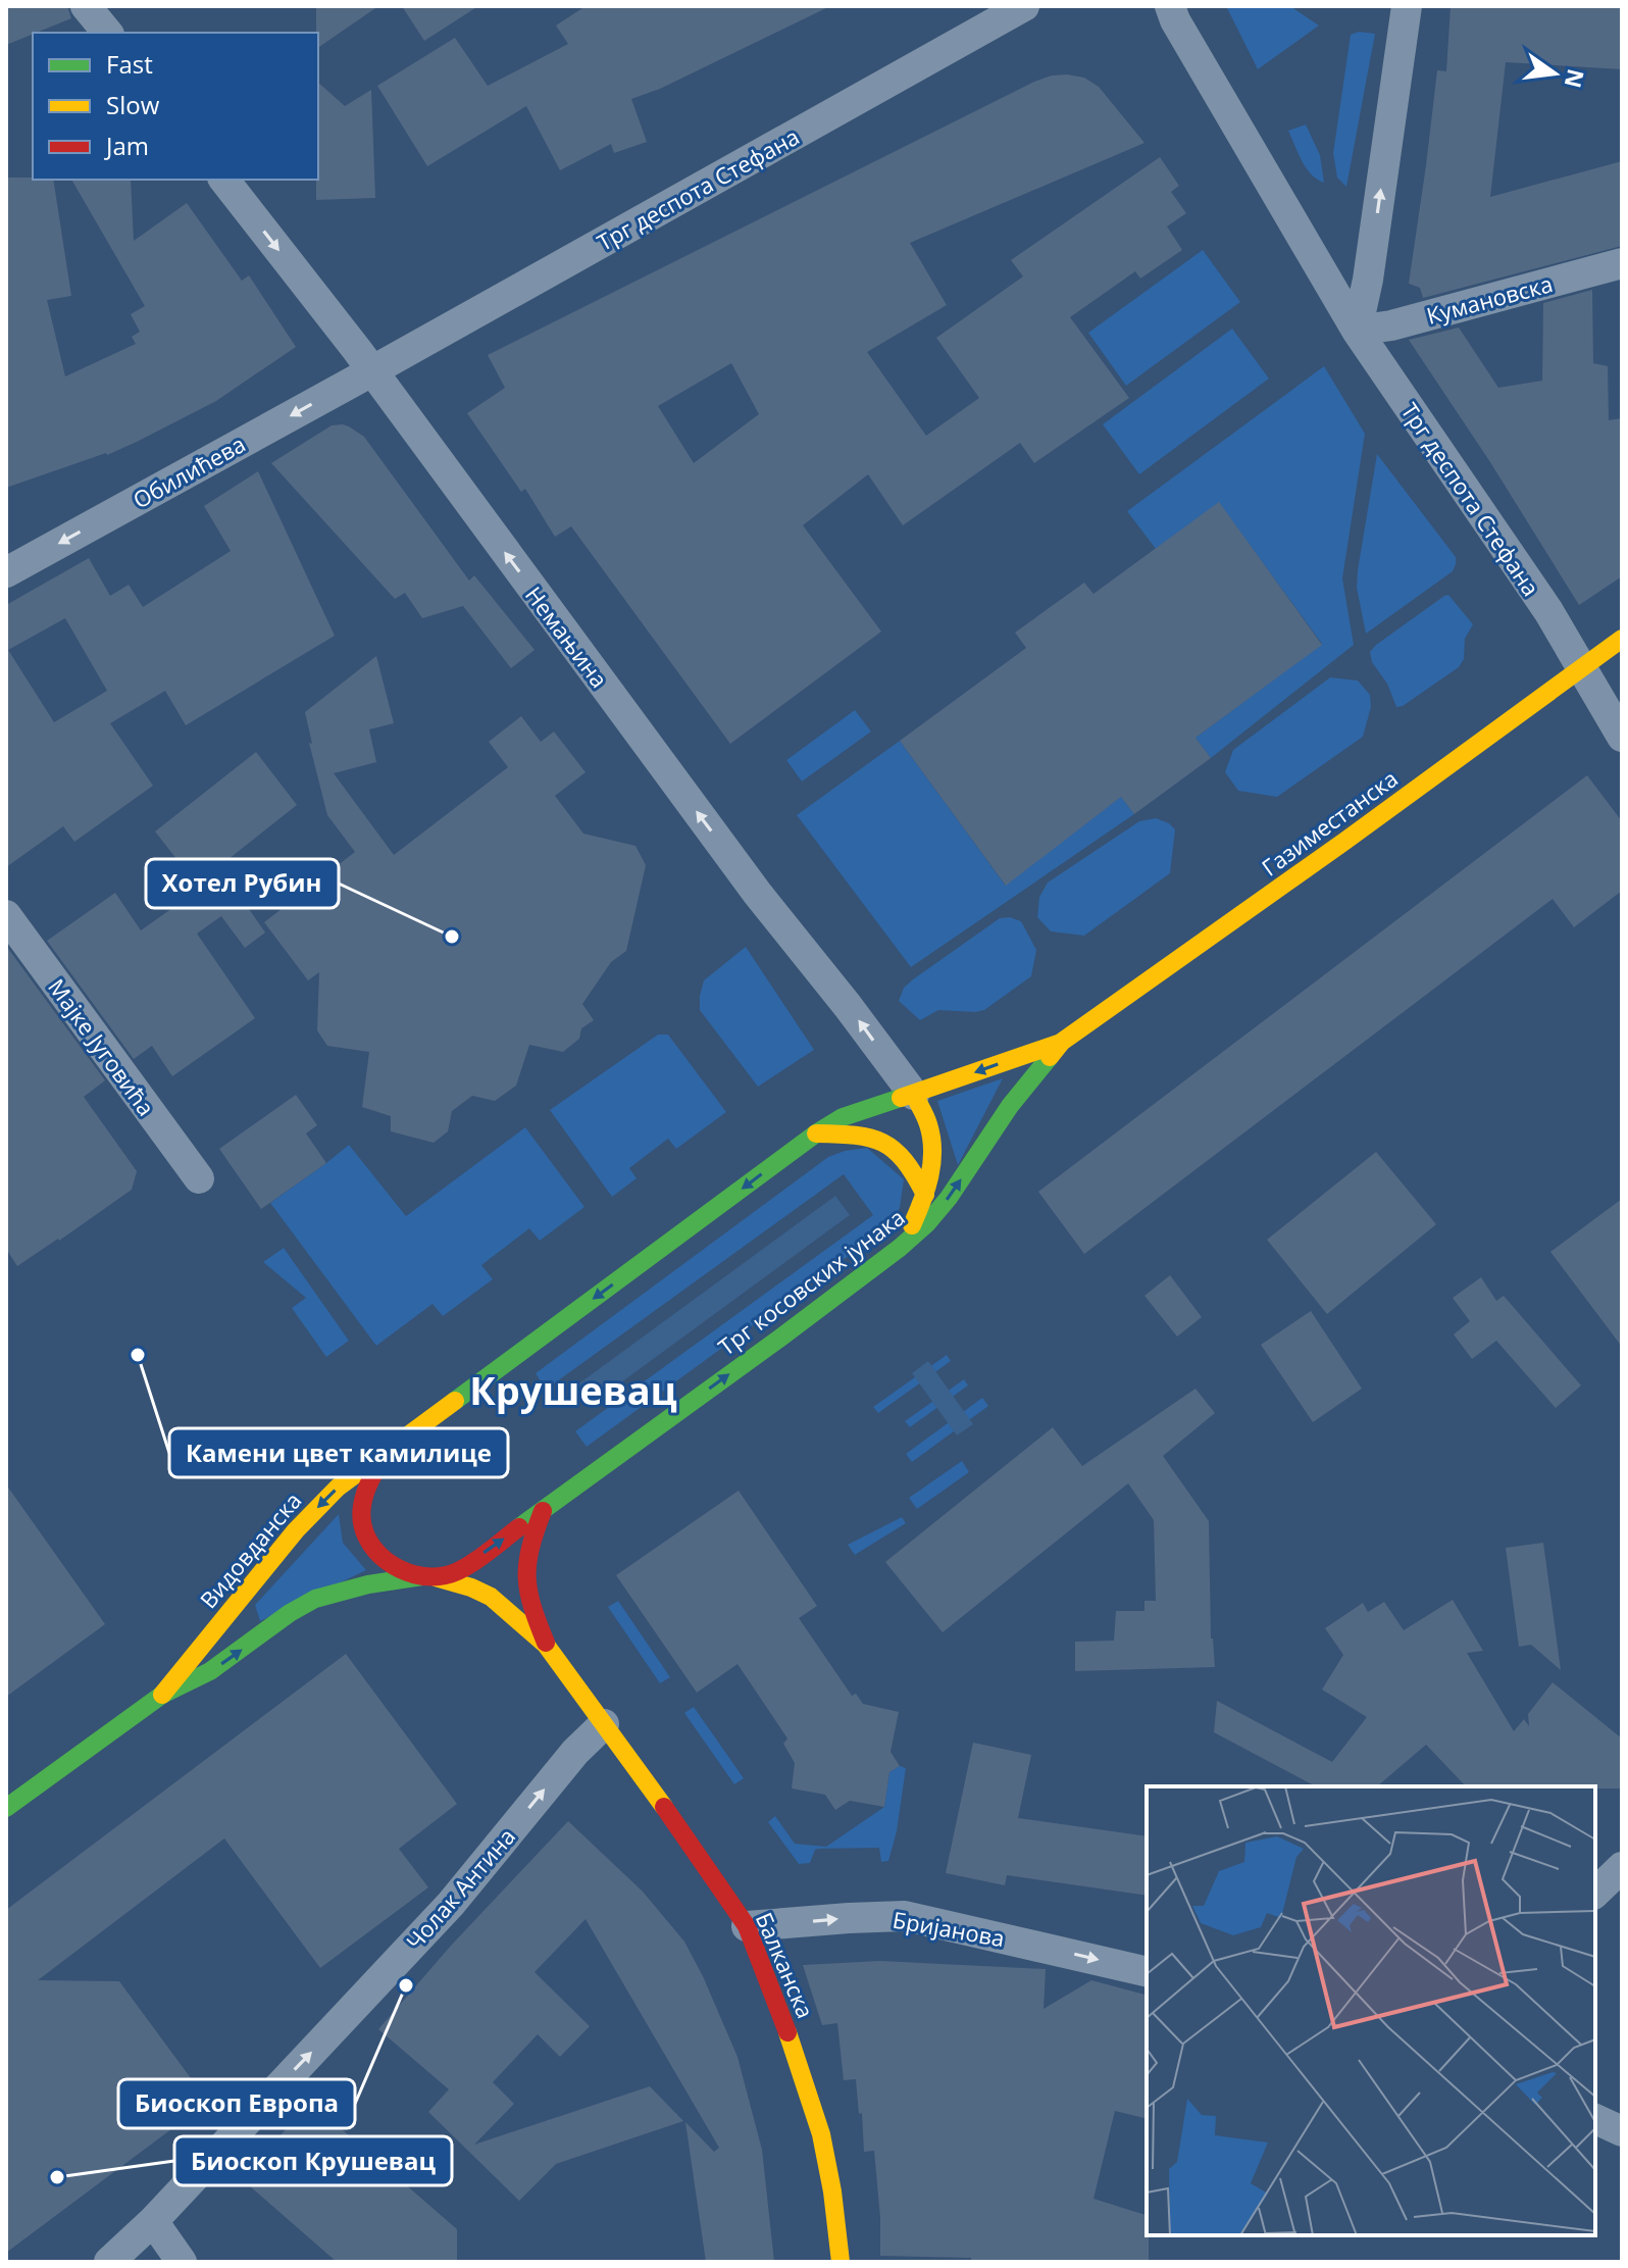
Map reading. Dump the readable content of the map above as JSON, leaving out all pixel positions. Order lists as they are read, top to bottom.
{
  "streets": {
    "main road": [
      "Газиместанска",
      "Трг косовских јунака",
      "Видовданска",
      "Балканска"
    ],
    "street": [
      "Трг деспота Стефана",
      "Кумановска",
      "Обилићева",
      "Немањина",
      "Мајке Југовића",
      "Чолак Антина",
      "Бријанова"
    ]
  },
  "crossings": [
    ["Трг деспота Стефана", "Кумановска"],
    ["Трг деспота Стефана", "Обилићева"],
    ["Трг деспота Стефана", "Немањина"],
    ["Трг деспота Стефана", "Газиместанска"],
    ["Обилићева", "Немањина"],
    ["Газиместанска", "Трг косовских јунака"],
    ["Трг косовских јунака", "Видовданска"],
    ["Трг косовских јунака", "Балканска"],
    ["Видовданска", "Балканска"],
    ["Чолак Антина", "Балканска"],
    ["Бријанова", "Балканска"]
  ],
  "one_way": ["Обилићева", "Чолак Антина", "Бријанова"],
  "districts": ["Крушевац"],
  "places": [
    "Хотел Рубин",
    "Камени цвет камилице",
    "Биоскоп Европа",
    "Биоскоп Крушевац"
  ],
  "legend": ["Fast", "Slow", "Jam"],
  "north": "right"
}
